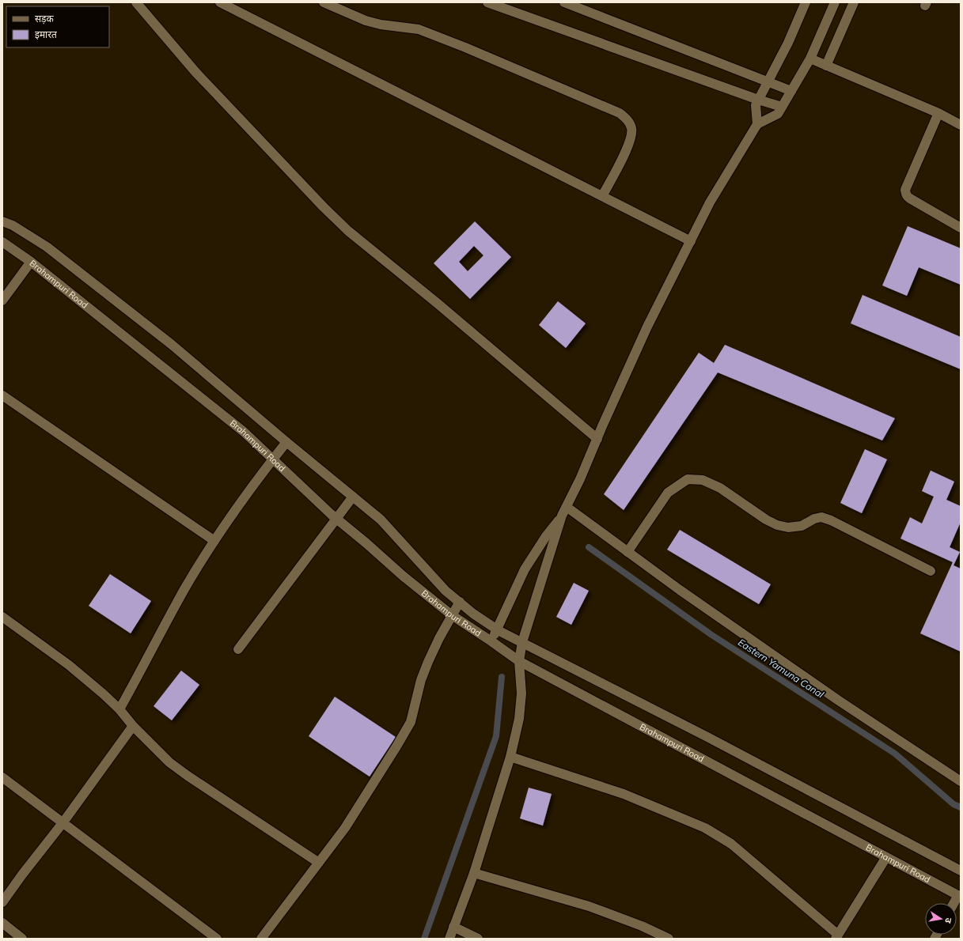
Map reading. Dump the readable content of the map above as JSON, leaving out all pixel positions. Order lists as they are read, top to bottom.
{
  "streets": {
    "street": ["Brahampuri Road"]
  },
  "water": ["Eastern Yamuna Canal"],
  "legend": ["सड़क", "इमारत"],
  "north": "right"
}
